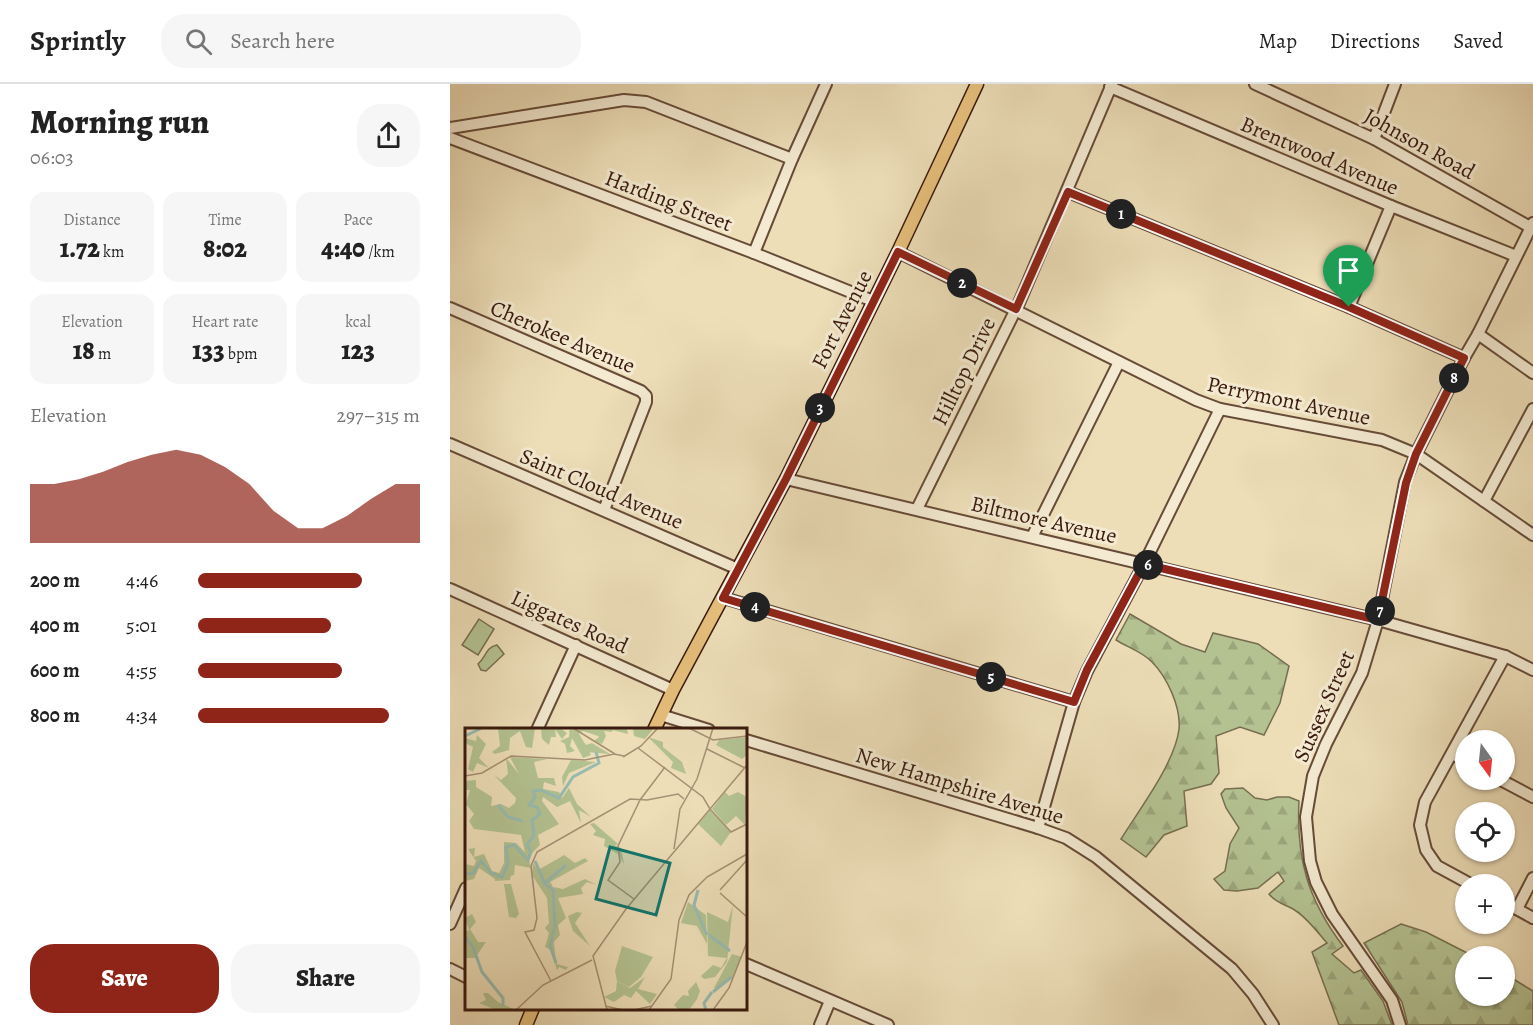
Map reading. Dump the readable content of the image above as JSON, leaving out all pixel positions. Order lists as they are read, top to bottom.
{
  "streets": {
    "main road": ["Fort Avenue"],
    "street": [
      "Johnson Road",
      "Brentwood Avenue",
      "Harding Street",
      "Cherokee Avenue",
      "Hilltop Drive",
      "Perrymont Avenue",
      "Saint Cloud Avenue",
      "Biltmore Avenue",
      "Liggates Road",
      "Sussex Street",
      "New Hampshire Avenue"
    ]
  },
  "crossings": [
    ["Johnson Road", "Sussex Street"],
    ["Brentwood Avenue", "Hilltop Drive"],
    ["Brentwood Avenue", "Sussex Street"],
    ["Harding Street", "Fort Avenue"],
    ["Fort Avenue", "Perrymont Avenue"],
    ["Fort Avenue", "Saint Cloud Avenue"],
    ["Fort Avenue", "Biltmore Avenue"],
    ["Fort Avenue", "Liggates Road"],
    ["Cherokee Avenue", "Saint Cloud Avenue"],
    ["Hilltop Drive", "Perrymont Avenue"],
    ["Hilltop Drive", "Biltmore Avenue"],
    ["Perrymont Avenue", "Sussex Street"],
    ["Biltmore Avenue", "Sussex Street"]
  ],
  "north": "bottom",
  "page": {
    "header": "Sprintly",
    "search": "Search here",
    "nav": ["Map", "Directions", "Saved"],
    "heading": ["Morning run", "06:03"],
    "stats": [
      ["Distance", "1.72 km"],
      ["Time", "8:02"],
      ["Pace", "4:40 /km"],
      ["Elevation", "18 m"],
      ["Heart rate", "133 bpm"],
      ["kcal", "123"]
    ],
    "pins": [
      "1",
      "2",
      "8",
      "3",
      "6",
      "4",
      "7",
      "5"
    ],
    "chart": ["Elevation", "297–315 m"],
    "list": [
      {
        "name": "200 m",
        "note": "4:46"
      },
      {
        "name": "400 m",
        "note": "5:01"
      },
      {
        "name": "600 m",
        "note": "4:55"
      },
      {
        "name": "800 m",
        "note": "4:34"
      }
    ],
    "map_buttons": ["+", "−"],
    "buttons": ["Save", "Share"]
  }
}
